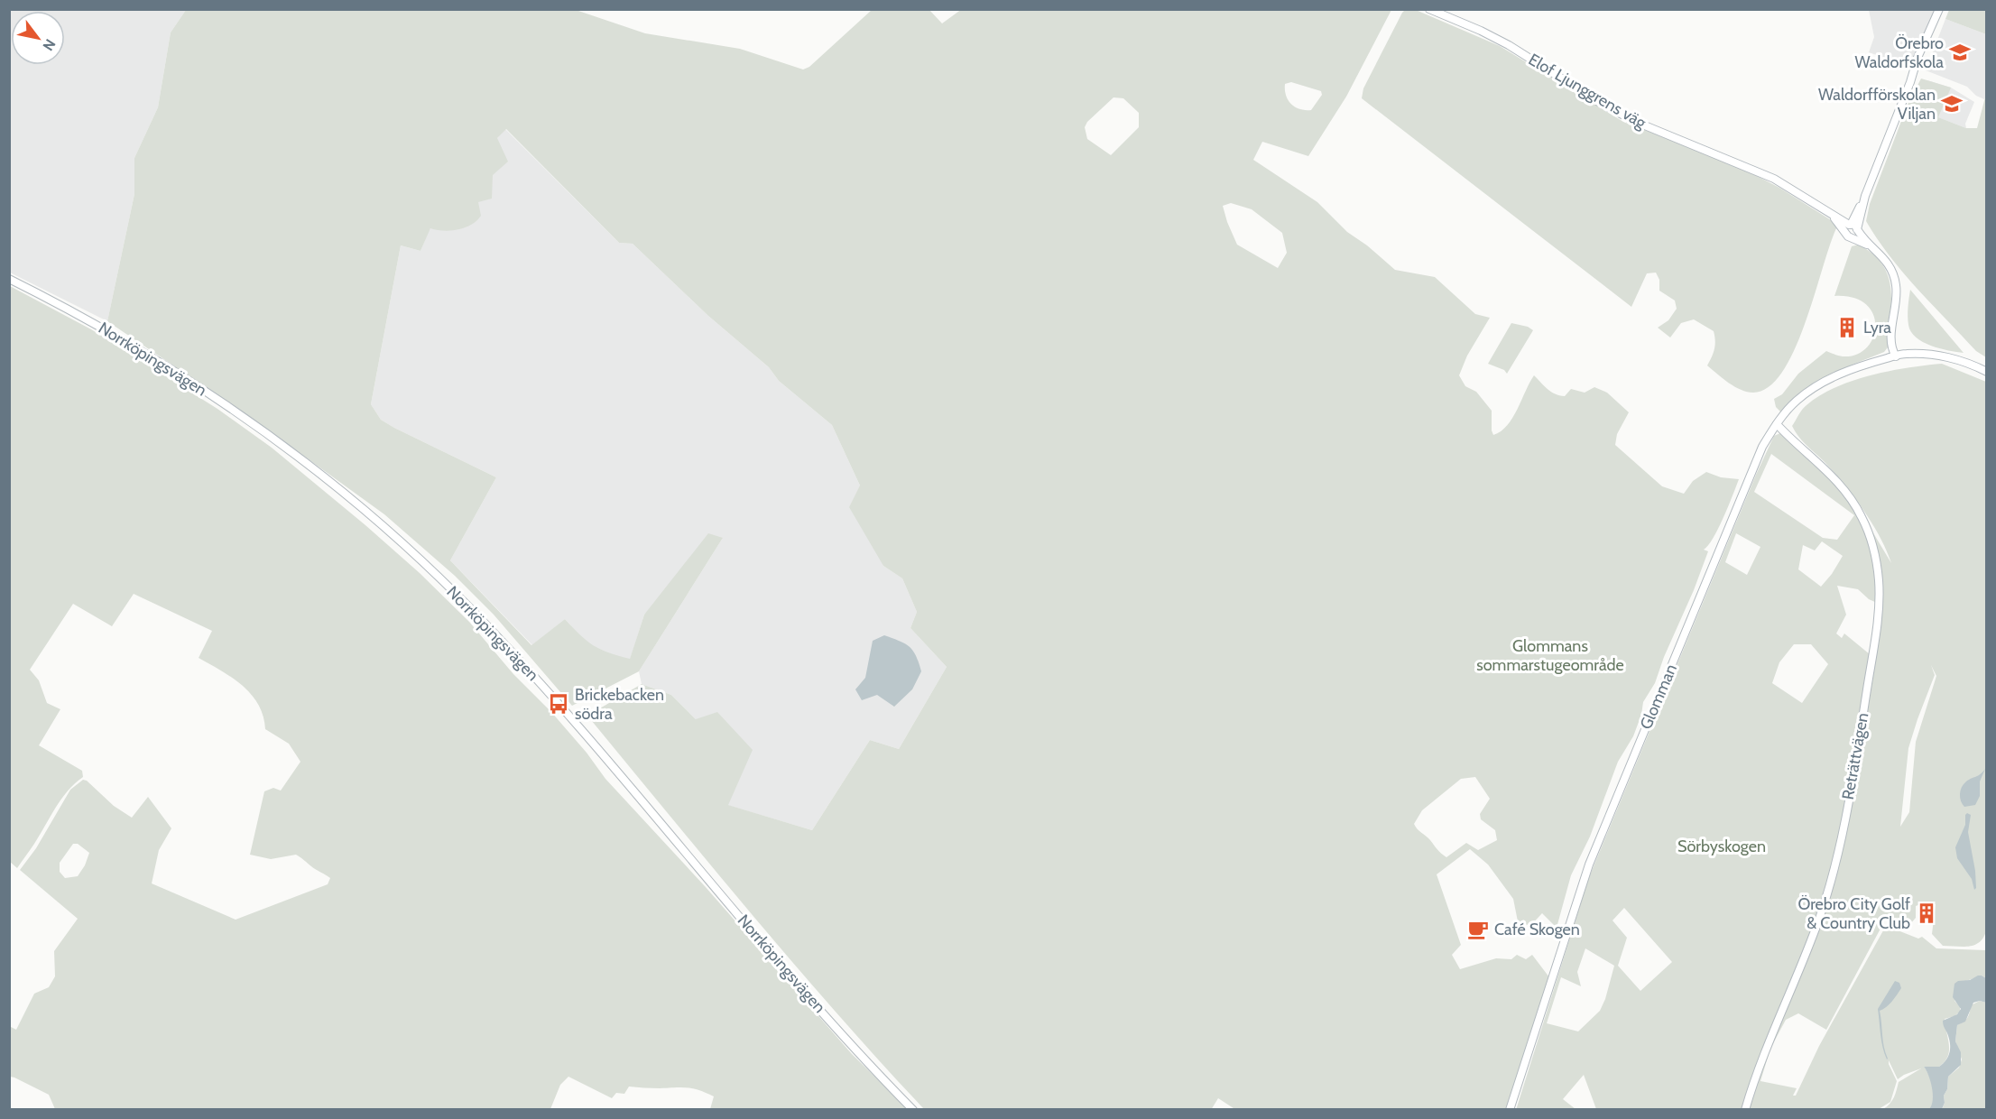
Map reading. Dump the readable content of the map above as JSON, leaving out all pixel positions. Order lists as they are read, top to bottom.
{
  "streets": {
    "main road": [
      "Elof Ljunggrens väg",
      "Norrköpingsvägen",
      "Glomman",
      "Reträttvägen"
    ]
  },
  "crossings": [
    ["Glomman", "Reträttvägen"]
  ],
  "parks": ["Glommans sommarstugeområde", "Sörbyskogen"],
  "places": {
    "school or university": ["Örebro Waldorfskola", "Waldorfförskolan Viljan"],
    "building": ["Lyra", "Örebro City Golf & Country Club"],
    "bus stop": ["Brickebacken södra"],
    "cafe": ["Café Skogen"]
  },
  "north": "bottom right"
}
